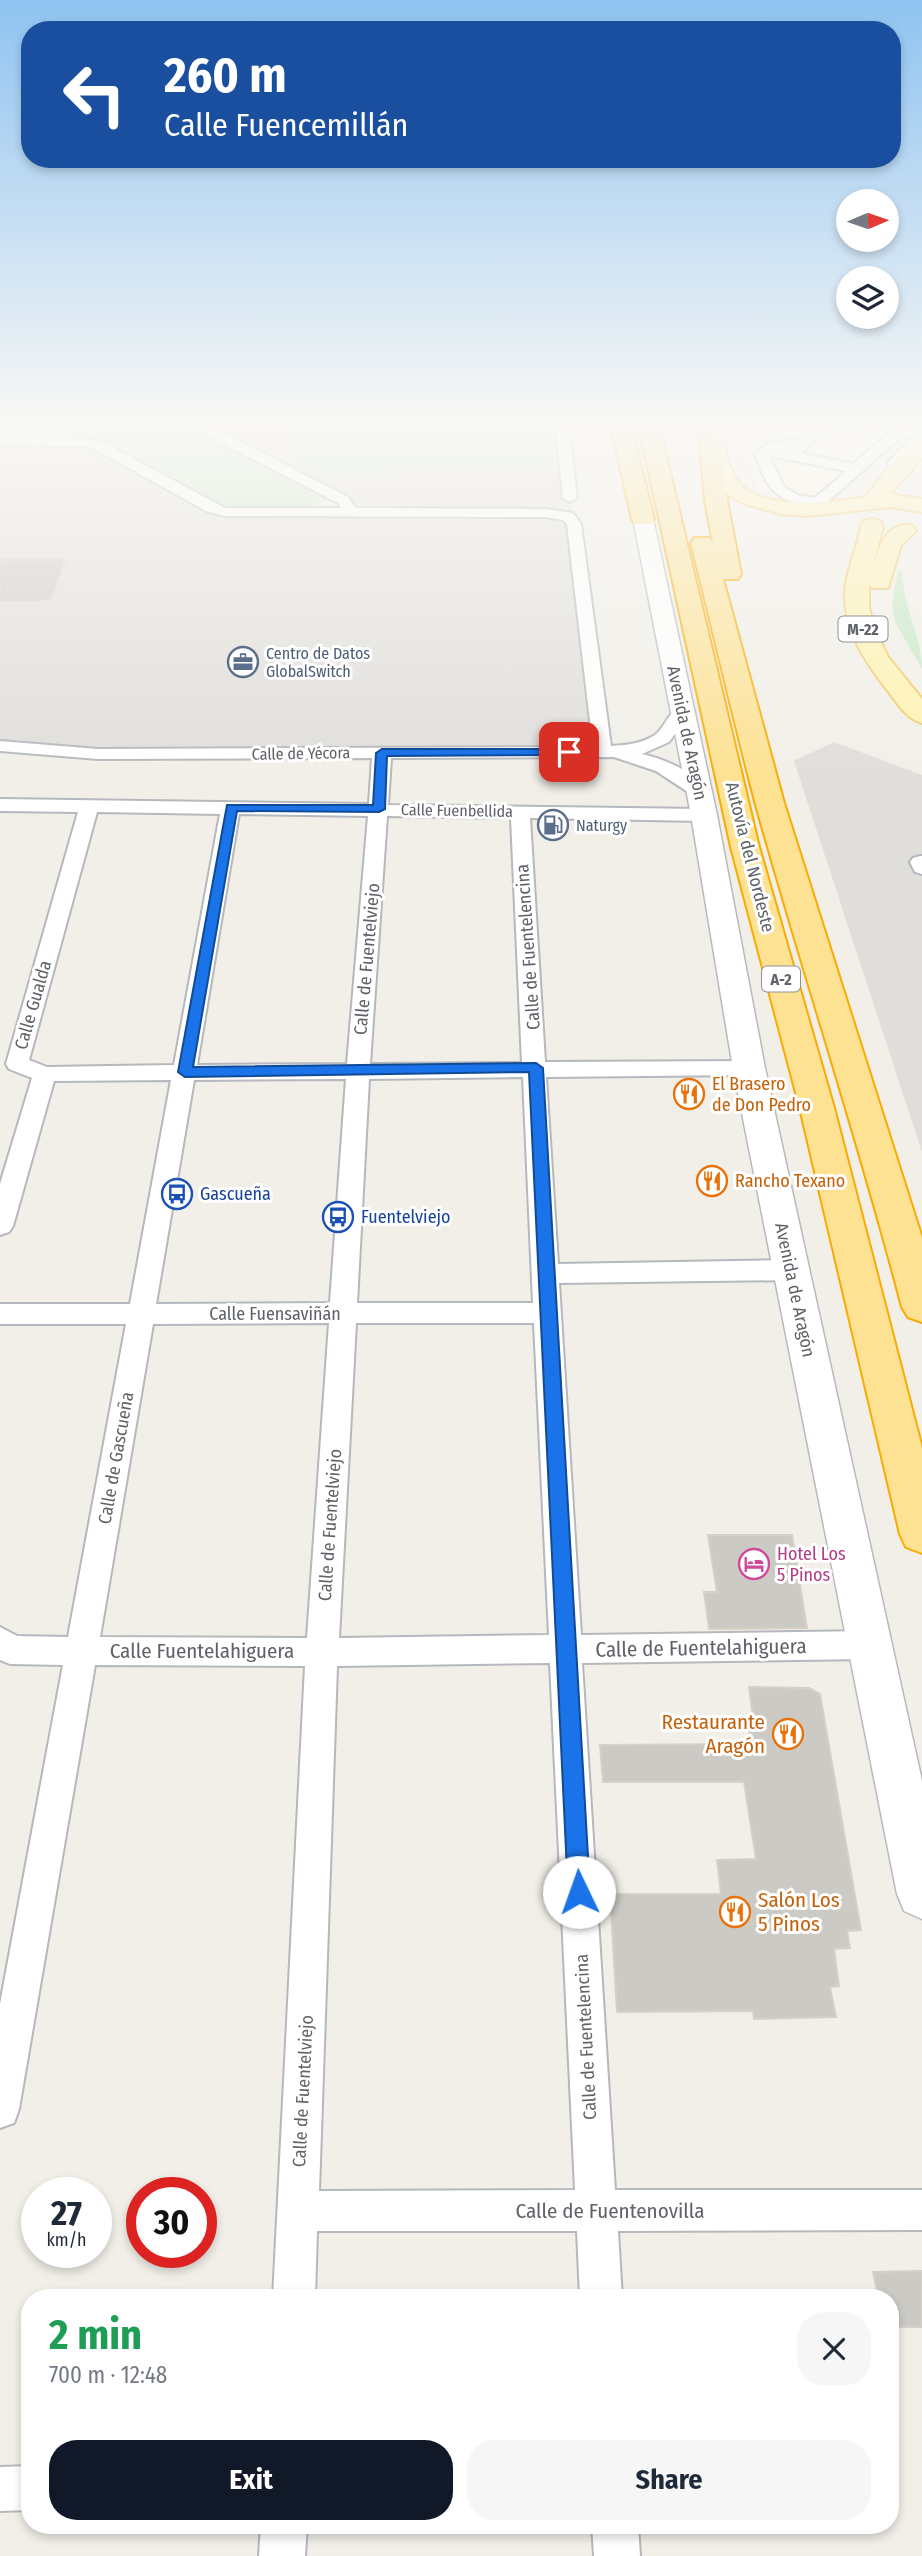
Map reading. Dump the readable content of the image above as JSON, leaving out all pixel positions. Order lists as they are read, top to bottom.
{
  "streets": {
    "highway": ["Autovía del Nordeste", "A-2"],
    "main road": ["M-22"],
    "street": [
      "Avenida de Aragón",
      "Calle de Yécora",
      "Calle Fuenbellida",
      "Calle de Fuentelencina",
      "Calle de Fuentelviejo",
      "Calle Gualda",
      "Calle Fuensaviñán",
      "Calle de Gascueña",
      "Calle de Fuentelahiguera",
      "Calle Fuentelahiguera",
      "Calle de Fuentenovilla"
    ]
  },
  "crossings": [
    ["Avenida de Aragón", "Calle de Yécora"],
    ["Avenida de Aragón", "Calle Fuenbellida"],
    ["Avenida de Aragón", "Calle de Fuentelahiguera"],
    ["Calle de Yécora", "Calle Fuenbellida"],
    ["Calle de Yécora", "Calle de Fuentelviejo"],
    ["Calle Fuenbellida", "Calle de Fuentelencina"],
    ["Calle Fuenbellida", "Calle de Fuentelviejo"],
    ["Calle Fuenbellida", "Calle Gualda"],
    ["Calle Fuenbellida", "Calle de Gascueña"],
    ["Calle de Fuentelencina", "Calle Fuensaviñán"],
    ["Calle de Fuentelencina", "Calle de Fuentelahiguera"],
    ["Calle de Fuentelencina", "Calle de Fuentenovilla"],
    ["Calle de Fuentelviejo", "Calle Fuensaviñán"],
    ["Calle de Fuentelviejo", "Calle de Fuentelahiguera"],
    ["Calle de Fuentelviejo", "Calle Fuentelahiguera"],
    ["Calle de Fuentelviejo", "Calle de Fuentenovilla"],
    ["Calle Fuensaviñán", "Calle de Gascueña"],
    ["Calle de Gascueña", "Calle Fuentelahiguera"],
    ["Calle de Fuentelahiguera", "Calle Fuentelahiguera"]
  ],
  "places": {
    "office": ["Centro de Datos GlobalSwitch"],
    "fuel station": ["Naturgy"],
    "restaurant": [
      "El Brasero de Don Pedro",
      "Rancho Texano",
      "Restaurante Aragón",
      "Salón Los 5 Pinos"
    ],
    "bus stop": ["Gascueña", "Fuentelviejo"],
    "hotel": ["Hotel Los 5 Pinos"]
  },
  "north": "right",
  "page": {
    "turn": ["260 m", "Calle Fuencemillán"],
    "speed": "27 km/h",
    "limit": "30",
    "heading": ["2 min", "700 m · 12:48"],
    "buttons": ["Exit", "Share"]
  }
}
